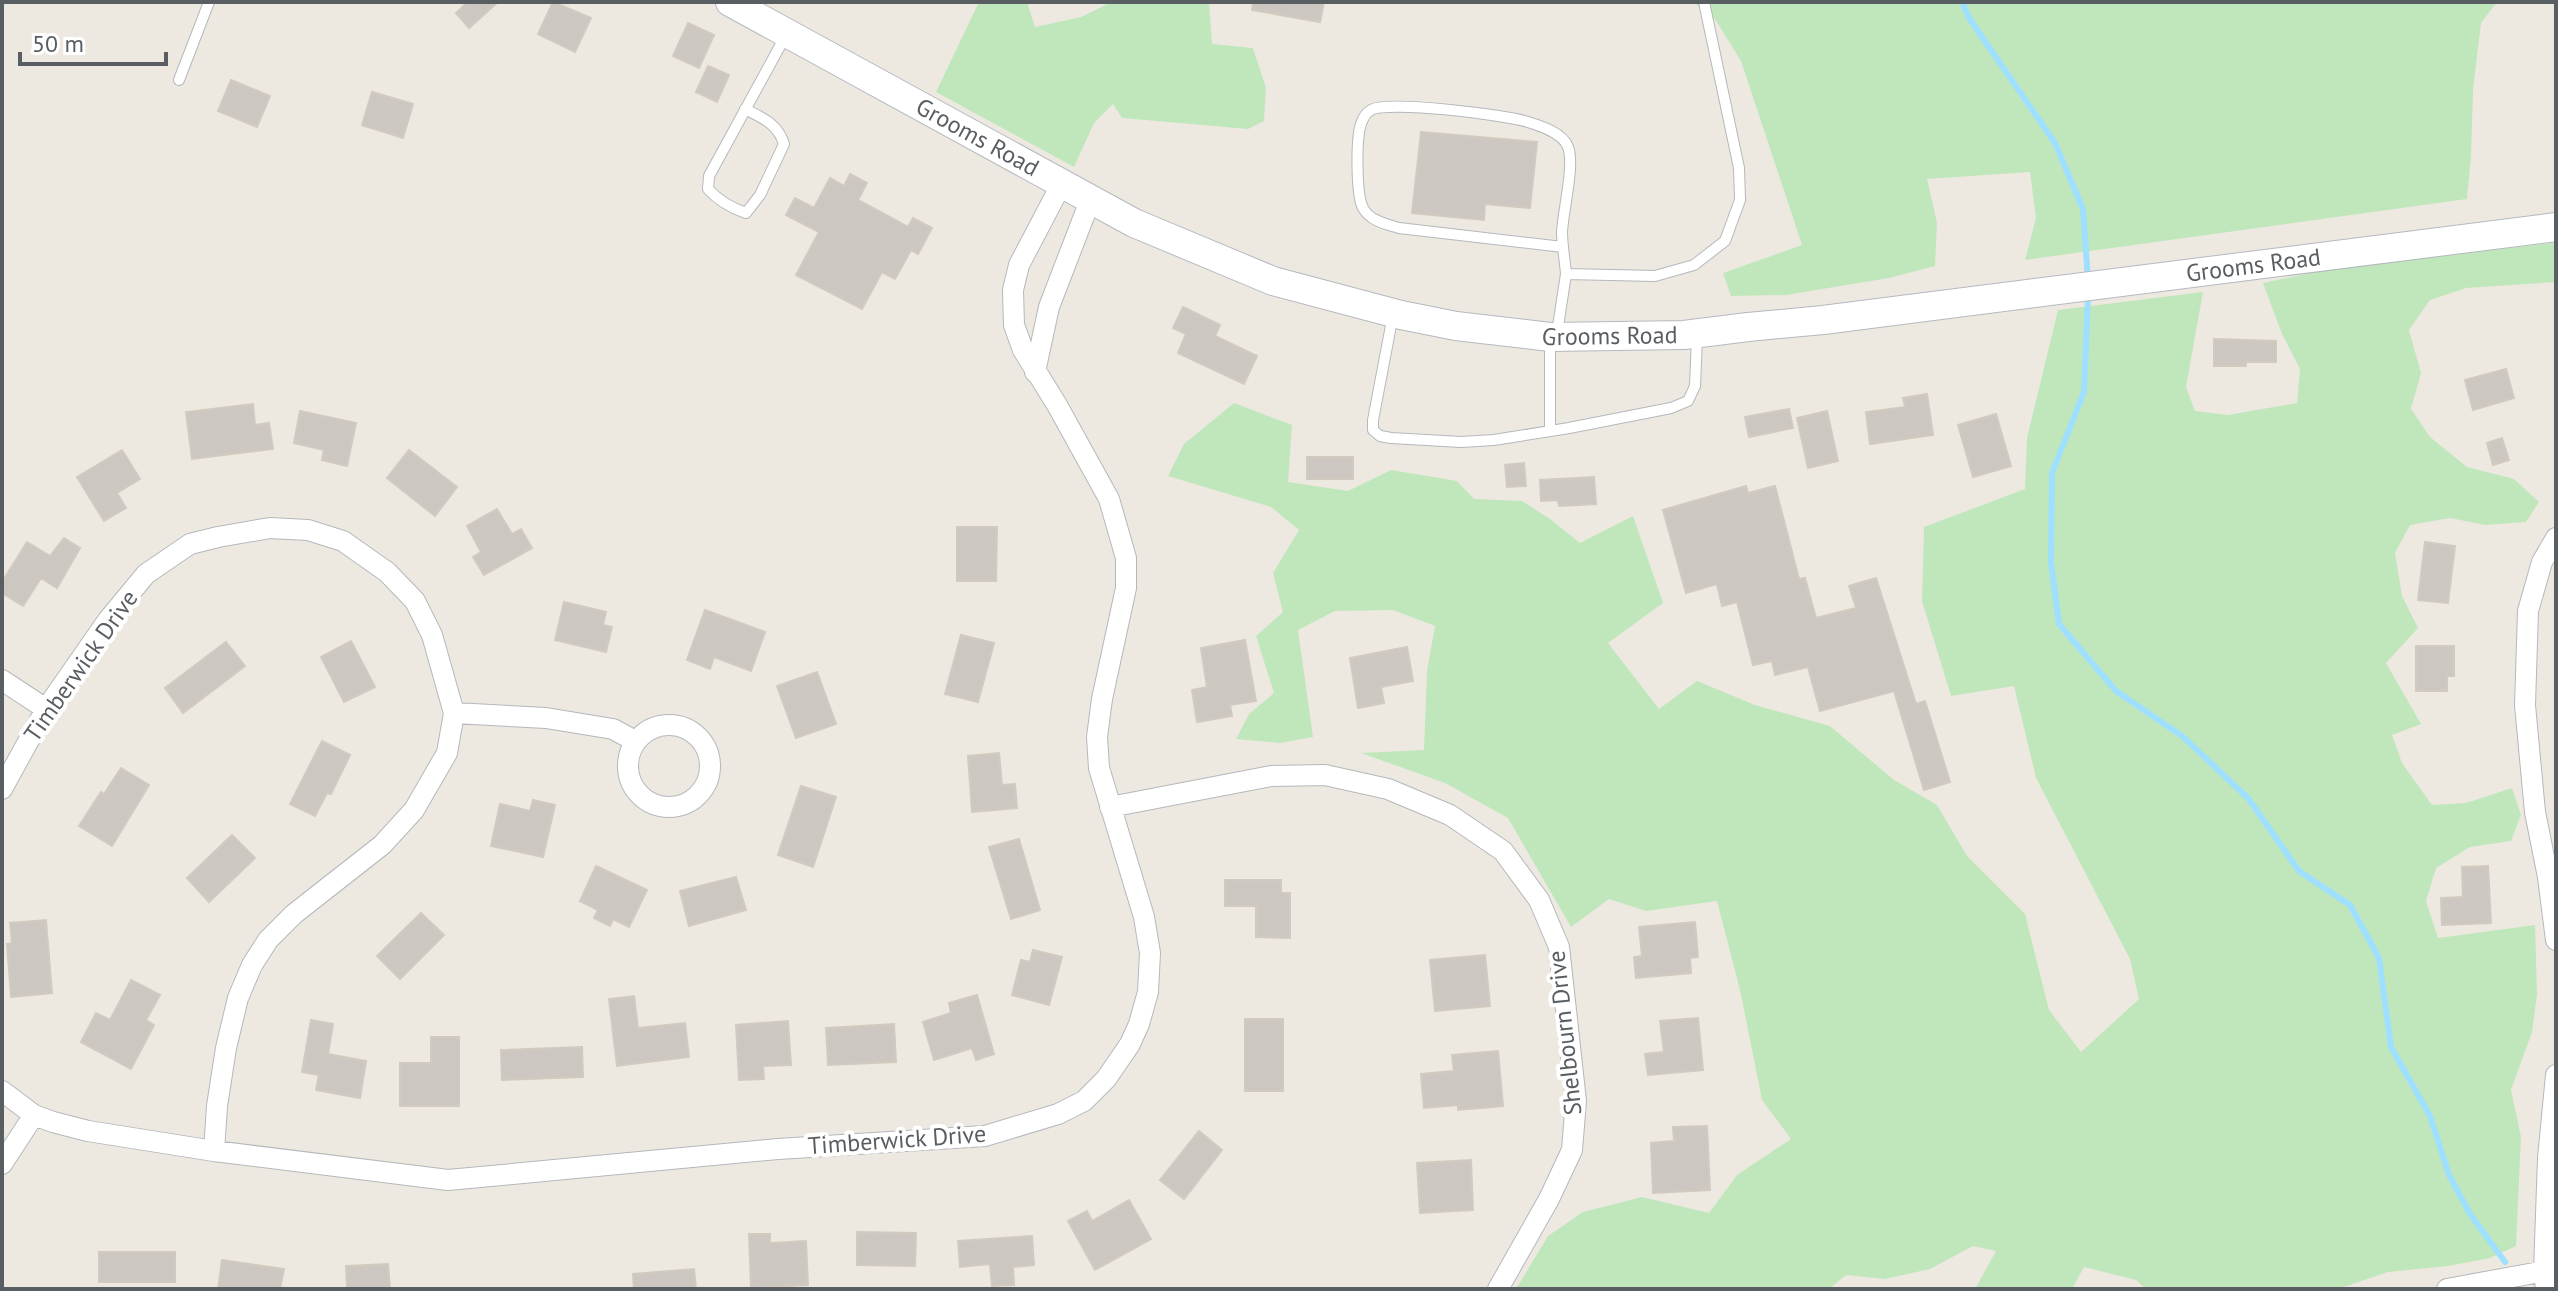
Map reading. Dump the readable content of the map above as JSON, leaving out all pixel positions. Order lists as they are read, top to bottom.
{
  "streets": {
    "street": ["Grooms Road", "Timberwick Drive", "Shelbourn Drive"]
  },
  "crossings": [
    ["Grooms Road", "Timberwick Drive"],
    ["Timberwick Drive", "Shelbourn Drive"]
  ],
  "scale_bar": "50 m"
}
